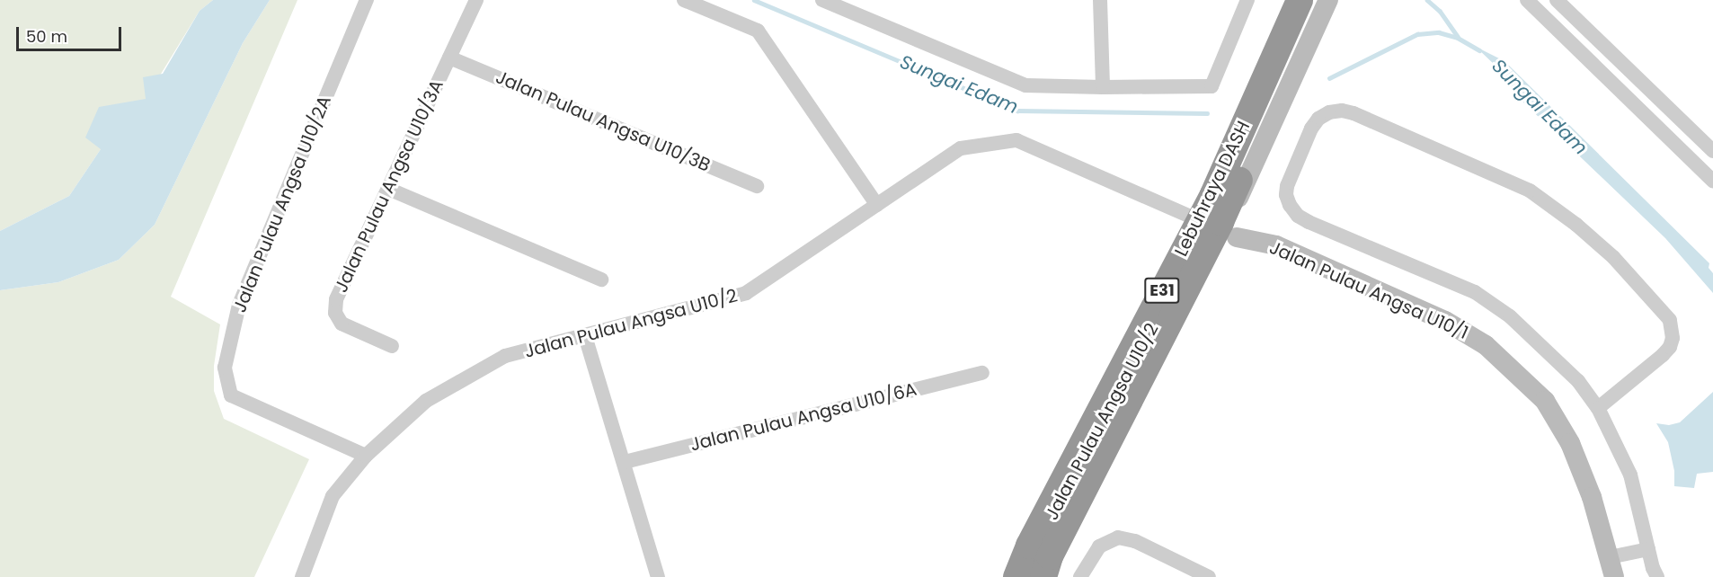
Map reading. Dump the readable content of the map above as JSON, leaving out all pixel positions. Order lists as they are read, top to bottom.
{
  "streets": {
    "highway": ["Lebuhraya DASH", "E31"],
    "street": [
      "Jalan Pulau Angsa U10/3B",
      "Jalan Pulau Angsa U10/3A",
      "Jalan Pulau Angsa U10/2A",
      "Jalan Pulau Angsa U10/1",
      "Jalan Pulau Angsa U10/2",
      "Jalan Pulau Angsa U10/6A"
    ]
  },
  "crossings": [
    ["Jalan Pulau Angsa U10/3B", "Jalan Pulau Angsa U10/3A"],
    ["Lebuhraya DASH", "Jalan Pulau Angsa U10/2"],
    ["Jalan Pulau Angsa U10/2A", "Jalan Pulau Angsa U10/2"],
    ["Jalan Pulau Angsa U10/1", "Jalan Pulau Angsa U10/2"]
  ],
  "water": ["Sungai Edam"],
  "scale_bar": "50 m"
}
